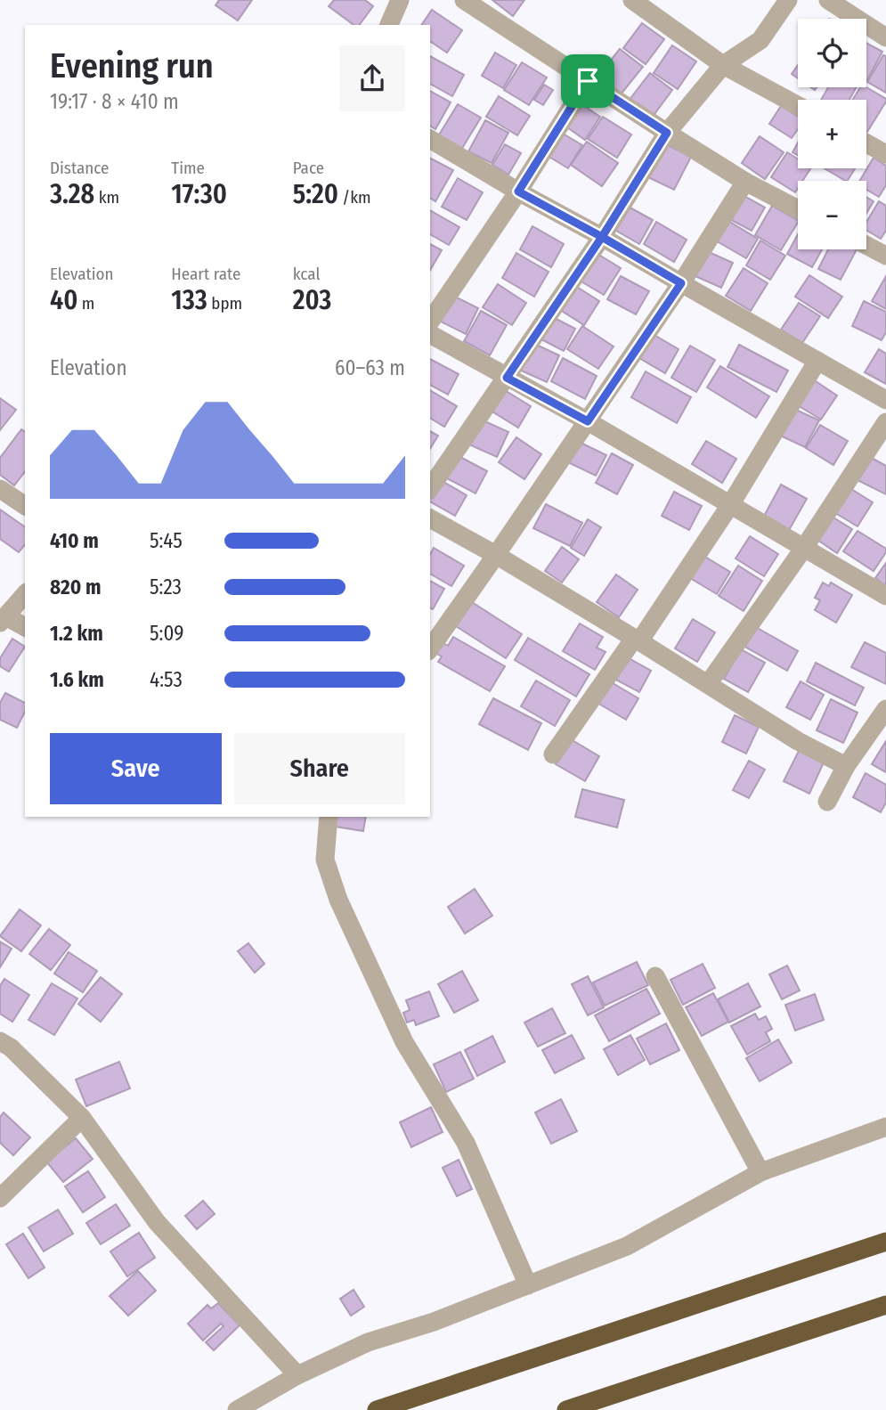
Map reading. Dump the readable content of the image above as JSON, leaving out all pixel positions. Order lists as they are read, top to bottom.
{
  "page": {
    "map_buttons": ["+", "−"],
    "heading": ["Evening run", "19:17 · 8 × 410 m"],
    "stats": [
      ["Distance", "3.28 km"],
      ["Time", "17:30"],
      ["Pace", "5:20 /km"],
      ["Elevation", "40 m"],
      ["Heart rate", "133 bpm"],
      ["kcal", "203"]
    ],
    "chart": ["Elevation", "60–63 m"],
    "list": [
      {
        "name": "410 m",
        "note": "5:45"
      },
      {
        "name": "820 m",
        "note": "5:23"
      },
      {
        "name": "1.2 km",
        "note": "5:09"
      },
      {
        "name": "1.6 km",
        "note": "4:53"
      }
    ],
    "buttons": ["Save", "Share"]
  }
}
